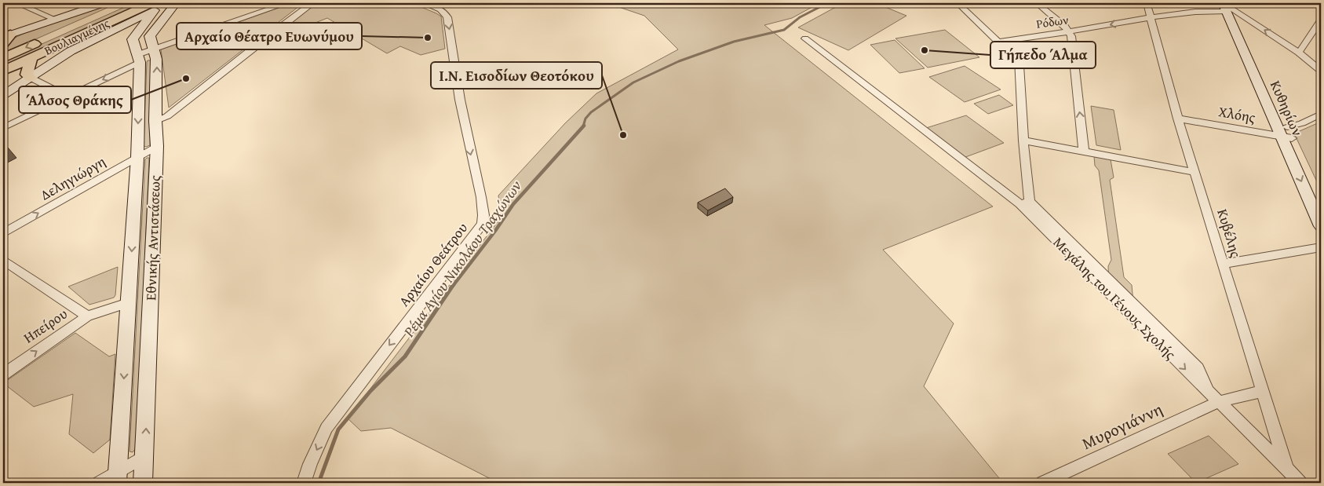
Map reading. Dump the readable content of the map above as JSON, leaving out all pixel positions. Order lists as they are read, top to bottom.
{
  "streets": {
    "main road": ["Βουλιαγμένης"],
    "street": [
      "Ρόδων",
      "Κυθηρίων",
      "Χλόης",
      "Δεληγιώργη",
      "Κυβέλης",
      "Εθνικής Αντιστάσεως",
      "Αρχαίου Θεάτρου",
      "Μεγάλης του Γένους Σχολής",
      "Ηπείρου",
      "Μυρογιάννη"
    ]
  },
  "crossings": [
    ["Ρόδων", "Κυθηρίων"],
    ["Ρόδων", "Κυβέλης"],
    ["Βουλιαγμένης", "Εθνικής Αντιστάσεως"],
    ["Κυθηρίων", "Χλόης"],
    ["Χλόης", "Κυβέλης"],
    ["Δεληγιώργη", "Εθνικής Αντιστάσεως"],
    ["Κυβέλης", "Μεγάλης του Γένους Σχολής"],
    ["Κυβέλης", "Μυρογιάννη"],
    ["Εθνικής Αντιστάσεως", "Ηπείρου"],
    ["Μεγάλης του Γένους Σχολής", "Μυρογιάννη"]
  ],
  "one_way": ["Αρχαίου Θεάτρου", "Ηπείρου"],
  "water": ["Ρέμα Αγίου Νικολάου Τραχώνων"],
  "places": [
    "Αρχαίο Θέατρο Ευωνύμου",
    "Γήπεδο Άλμα",
    "Άλσος Θράκης",
    "Ι.Ν. Εισοδίων Θεοτόκου"
  ]
}
